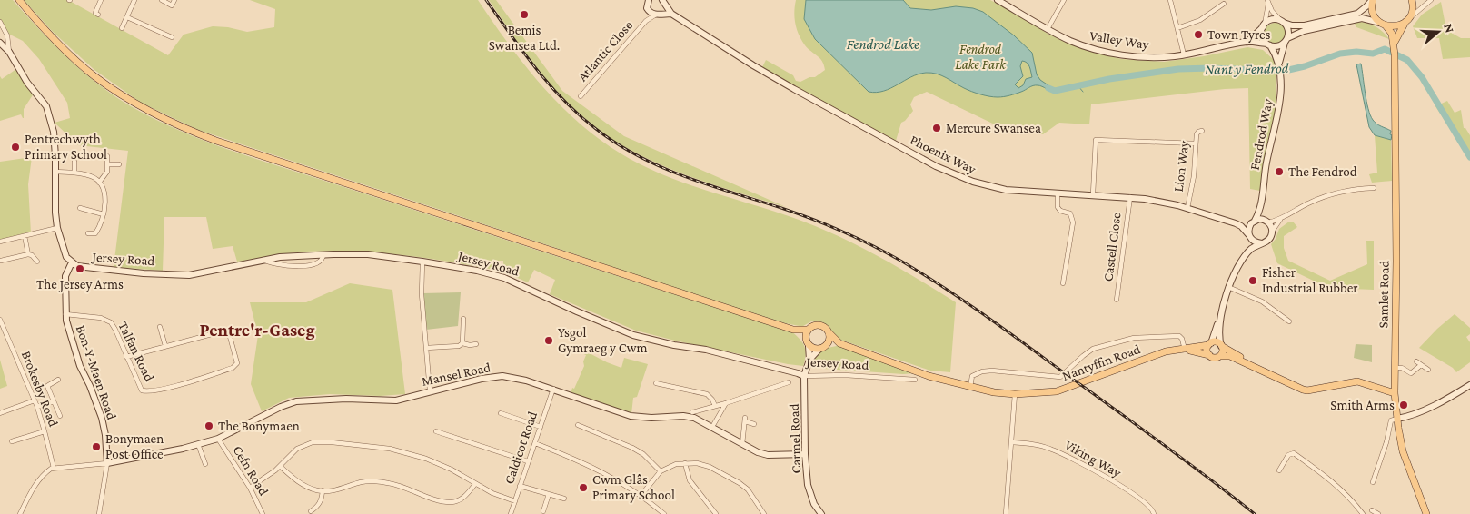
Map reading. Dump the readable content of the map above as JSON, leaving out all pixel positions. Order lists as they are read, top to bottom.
{
  "streets": {
    "main road": ["Jersey Road", "Samlet Road", "Nantyffin Road"],
    "street": [
      "Valley Way",
      "Atlantic Close",
      "Fendrod Way",
      "Phoenix Way",
      "Lion Way",
      "Castell Close",
      "Talfan Road",
      "Bon-Y-Maen Road",
      "Mansel Road",
      "Brokesby Road",
      "Carmel Road",
      "Caldicot Road",
      "Viking Way",
      "Cefn Road"
    ]
  },
  "crossings": [
    ["Valley Way", "Fendrod Way"],
    ["Fendrod Way", "Phoenix Way"],
    ["Phoenix Way", "Lion Way"],
    ["Phoenix Way", "Castell Close"],
    ["Jersey Road", "Nantyffin Road"],
    ["Jersey Road", "Bon-Y-Maen Road"],
    ["Jersey Road", "Carmel Road"],
    ["Talfan Road", "Bon-Y-Maen Road"],
    ["Bon-Y-Maen Road", "Mansel Road"],
    ["Mansel Road", "Carmel Road"],
    ["Mansel Road", "Caldicot Road"],
    ["Mansel Road", "Cefn Road"]
  ],
  "districts": ["Pentre'r-Gaseg"],
  "water": ["Fendrod Lake", "Nant y Fendrod"],
  "parks": ["Fendrod Lake Park"],
  "places": [
    "Bemis Swansea Ltd.",
    "Town Tyres",
    "Mercure Swansea",
    "Pentrechwyth Primary School",
    "The Fendrod",
    "The Jersey Arms",
    "Fisher Industrial Rubber",
    "Ysgol Gymraeg y Cwm",
    "Smith Arms",
    "The Bonymaen",
    "Bonymaen Post Office",
    "Cwm Glâs Primary School"
  ],
  "north": "right"
}
